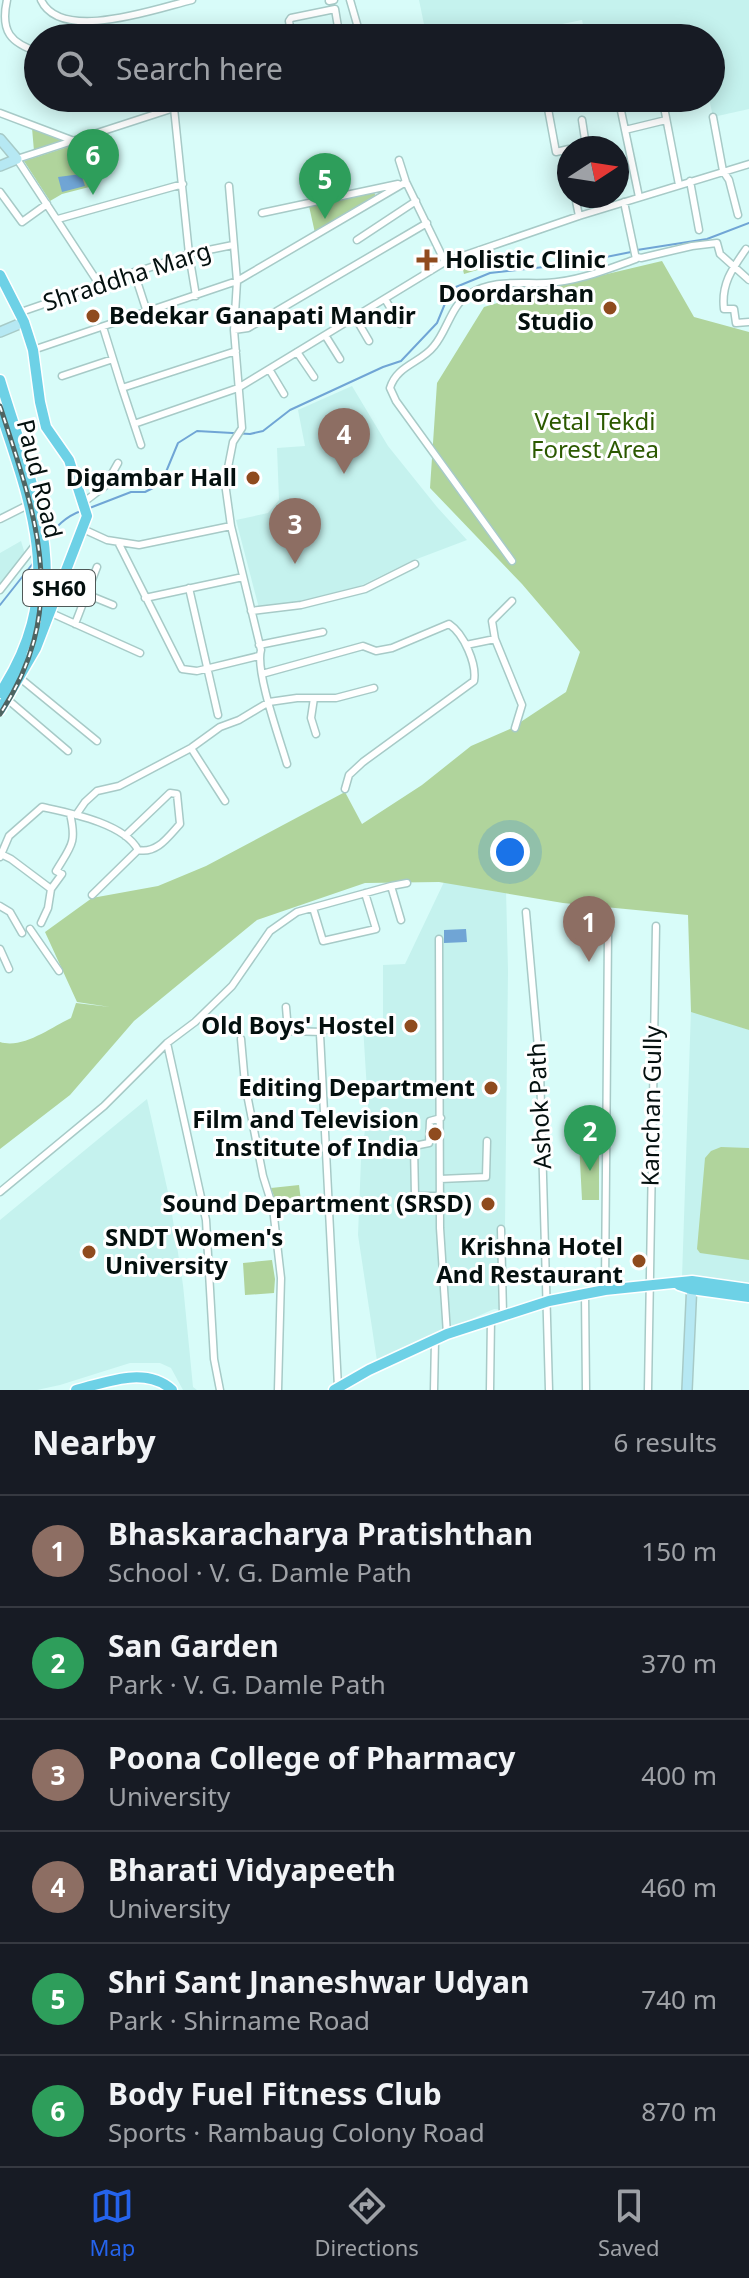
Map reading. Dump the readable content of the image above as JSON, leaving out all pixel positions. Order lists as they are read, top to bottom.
{
  "streets": {
    "main road": ["Paud Road", "SH60"],
    "street": ["Shraddha Marg", "Ashok Path", "Kanchan Gully"]
  },
  "crossings": [
    ["Shraddha Marg", "Paud Road"]
  ],
  "parks": ["Vetal Tekdi Forest Area"],
  "places": {
    "health": ["Holistic Clinic"],
    "other": [
      "Doordarshan Studio",
      "Bedekar Ganapati Mandir",
      "Digambar Hall",
      "Old Boys' Hostel",
      "Editing Department",
      "Film and Television Institute of India",
      "Sound Department (SRSD)",
      "SNDT Women's University",
      "Krishna Hotel And Restaurant"
    ]
  },
  "north": "right",
  "page": {
    "search": "Search here",
    "pins": [
      "6",
      "5",
      "4",
      "3",
      "1",
      "2"
    ],
    "heading": ["Nearby", "6 results"],
    "list": [
      {
        "mark": "1",
        "name": "Bhaskaracharya Pratishthan",
        "note": "School · V. G. Damle Path",
        "value": "150 m"
      },
      {
        "mark": "2",
        "name": "San Garden",
        "note": "Park · V. G. Damle Path",
        "value": "370 m"
      },
      {
        "mark": "3",
        "name": "Poona College of Pharmacy",
        "note": "University",
        "value": "400 m"
      },
      {
        "mark": "4",
        "name": "Bharati Vidyapeeth",
        "note": "University",
        "value": "460 m"
      },
      {
        "mark": "5",
        "name": "Shri Sant Jnaneshwar Udyan",
        "note": "Park · Shirname Road",
        "value": "740 m"
      },
      {
        "mark": "6",
        "name": "Body Fuel Fitness Club",
        "note": "Sports · Rambaug Colony Road",
        "value": "870 m"
      }
    ],
    "nav": ["Map", "Directions", "Saved"]
  }
}
